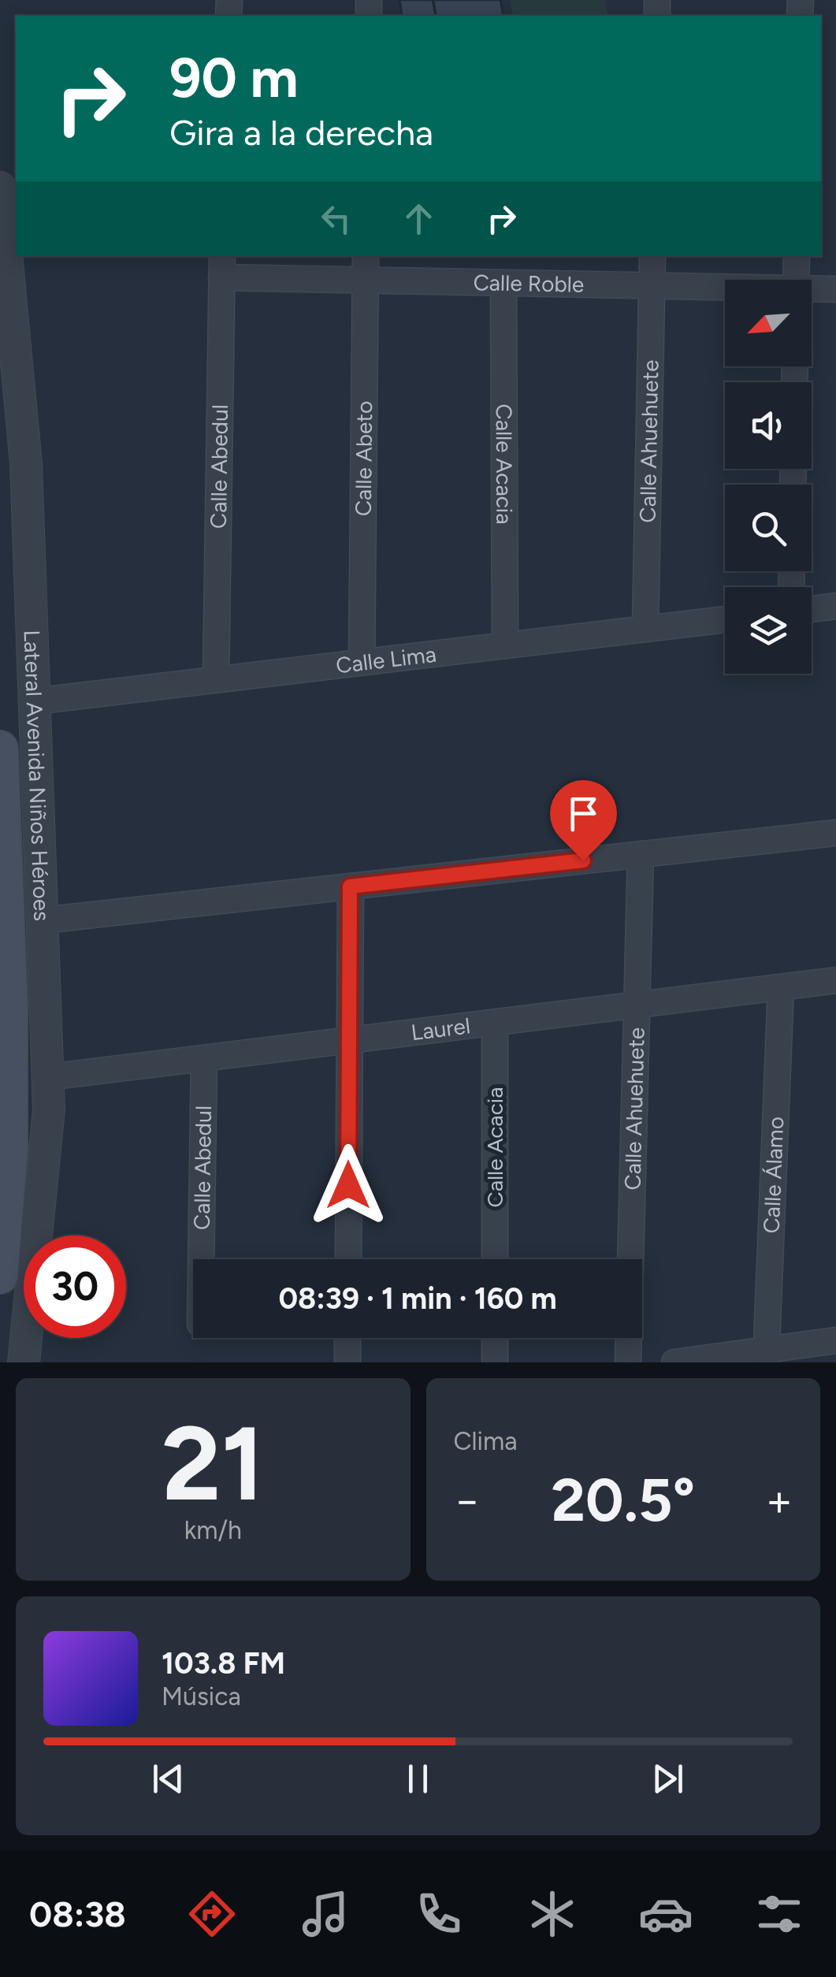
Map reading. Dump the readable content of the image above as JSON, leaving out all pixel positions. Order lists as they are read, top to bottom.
{
  "streets": {
    "street": [
      "Calle Roble",
      "Calle Ahuehuete",
      "Calle Abeto",
      "Calle Acacia",
      "Calle Abedul",
      "Calle Lima",
      "Lateral Avenida Niños Héroes",
      "Laurel",
      "Calle Álamo"
    ]
  },
  "crossings": [
    ["Calle Roble", "Calle Ahuehuete"],
    ["Calle Roble", "Calle Abeto"],
    ["Calle Roble", "Calle Acacia"],
    ["Calle Roble", "Calle Abedul"],
    ["Calle Ahuehuete", "Calle Lima"],
    ["Calle Ahuehuete", "Laurel"],
    ["Calle Abeto", "Calle Lima"],
    ["Calle Acacia", "Calle Lima"],
    ["Calle Acacia", "Laurel"],
    ["Calle Abedul", "Calle Lima"],
    ["Calle Abedul", "Laurel"],
    ["Calle Lima", "Lateral Avenida Niños Héroes"],
    ["Lateral Avenida Niños Héroes", "Laurel"],
    ["Laurel", "Calle Álamo"]
  ],
  "north": "bottom left",
  "page": {
    "turn": ["90 m", "Gira a la derecha"],
    "limit": "30",
    "trip": "08:39 · 1 min · 160 m",
    "tile": [
      ["21", "km/h"],
      "Clima"
    ],
    "heat": ["−", "20.5°", "+"],
    "song": ["103.8 FM", "Música"],
    "tabs": "08:38"
  }
}
